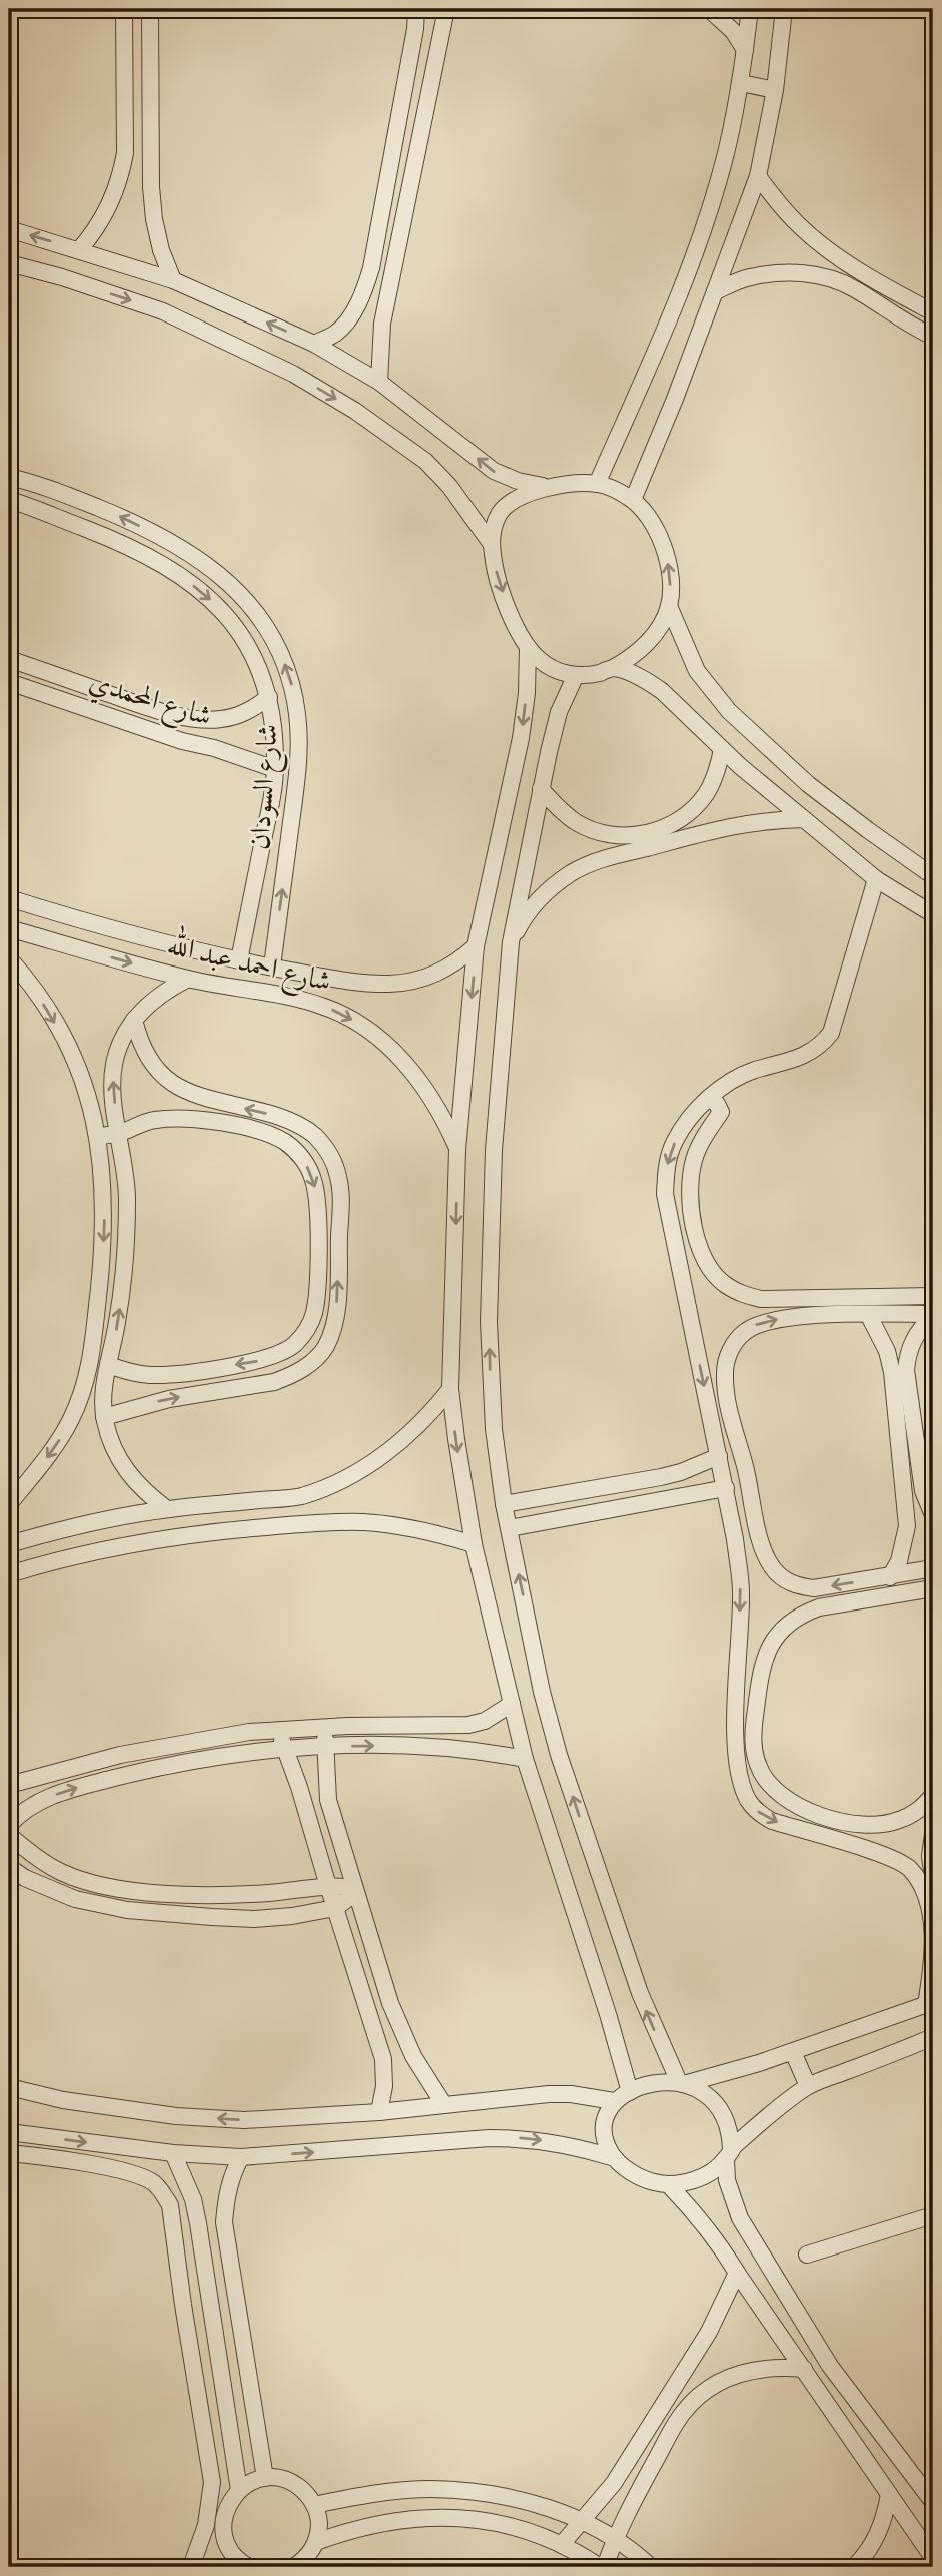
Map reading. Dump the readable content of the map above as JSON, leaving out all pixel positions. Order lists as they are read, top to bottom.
{
  "streets": {
    "street": ["شارع المحمدي", "شارع السودان", "شارع احمد عبد الله"]
  },
  "crossings": [
    ["شارع المحمدي", "شارع السودان"],
    ["شارع السودان", "شارع احمد عبد الله"]
  ]
}
